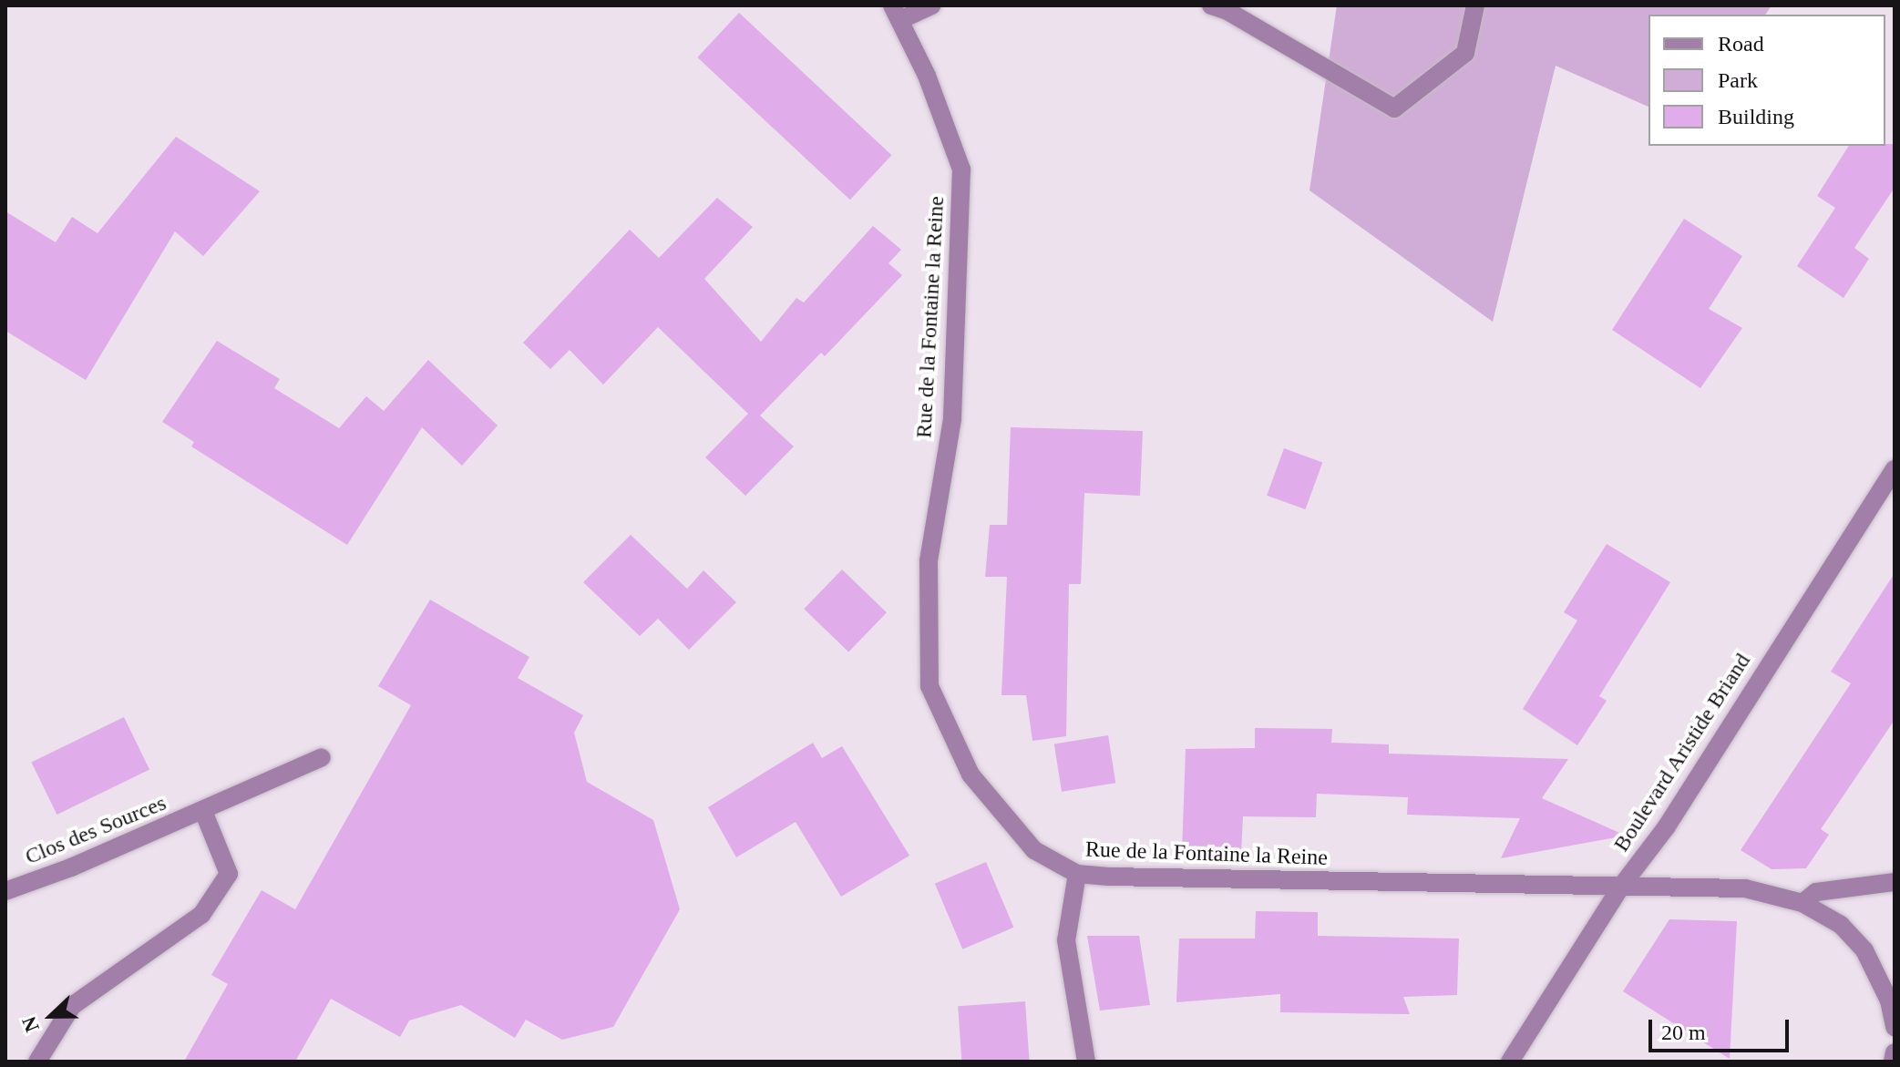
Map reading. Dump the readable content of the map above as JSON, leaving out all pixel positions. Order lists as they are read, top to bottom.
{
  "streets": {
    "street": ["Rue de la Fontaine la Reine", "Boulevard Aristide Briand", "Clos des Sources"]
  },
  "crossings": [
    ["Rue de la Fontaine la Reine", "Boulevard Aristide Briand"]
  ],
  "legend": ["Road", "Park", "Building"],
  "scale_bar": "20 m",
  "north": "left"
}
